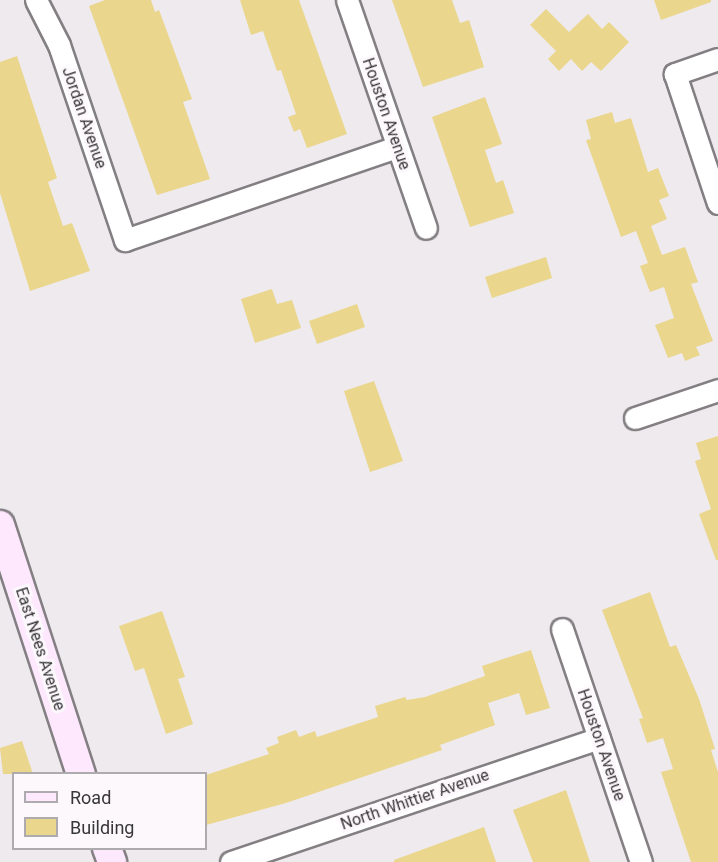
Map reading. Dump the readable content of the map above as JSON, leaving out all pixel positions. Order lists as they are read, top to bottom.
{
  "streets": {
    "main road": ["East Nees Avenue"],
    "street": ["Houston Avenue", "Jordan Avenue", "North Whittier Avenue"]
  },
  "crossings": [
    ["Houston Avenue", "Jordan Avenue"],
    ["Houston Avenue", "North Whittier Avenue"]
  ],
  "legend": ["Road", "Building"]
}
